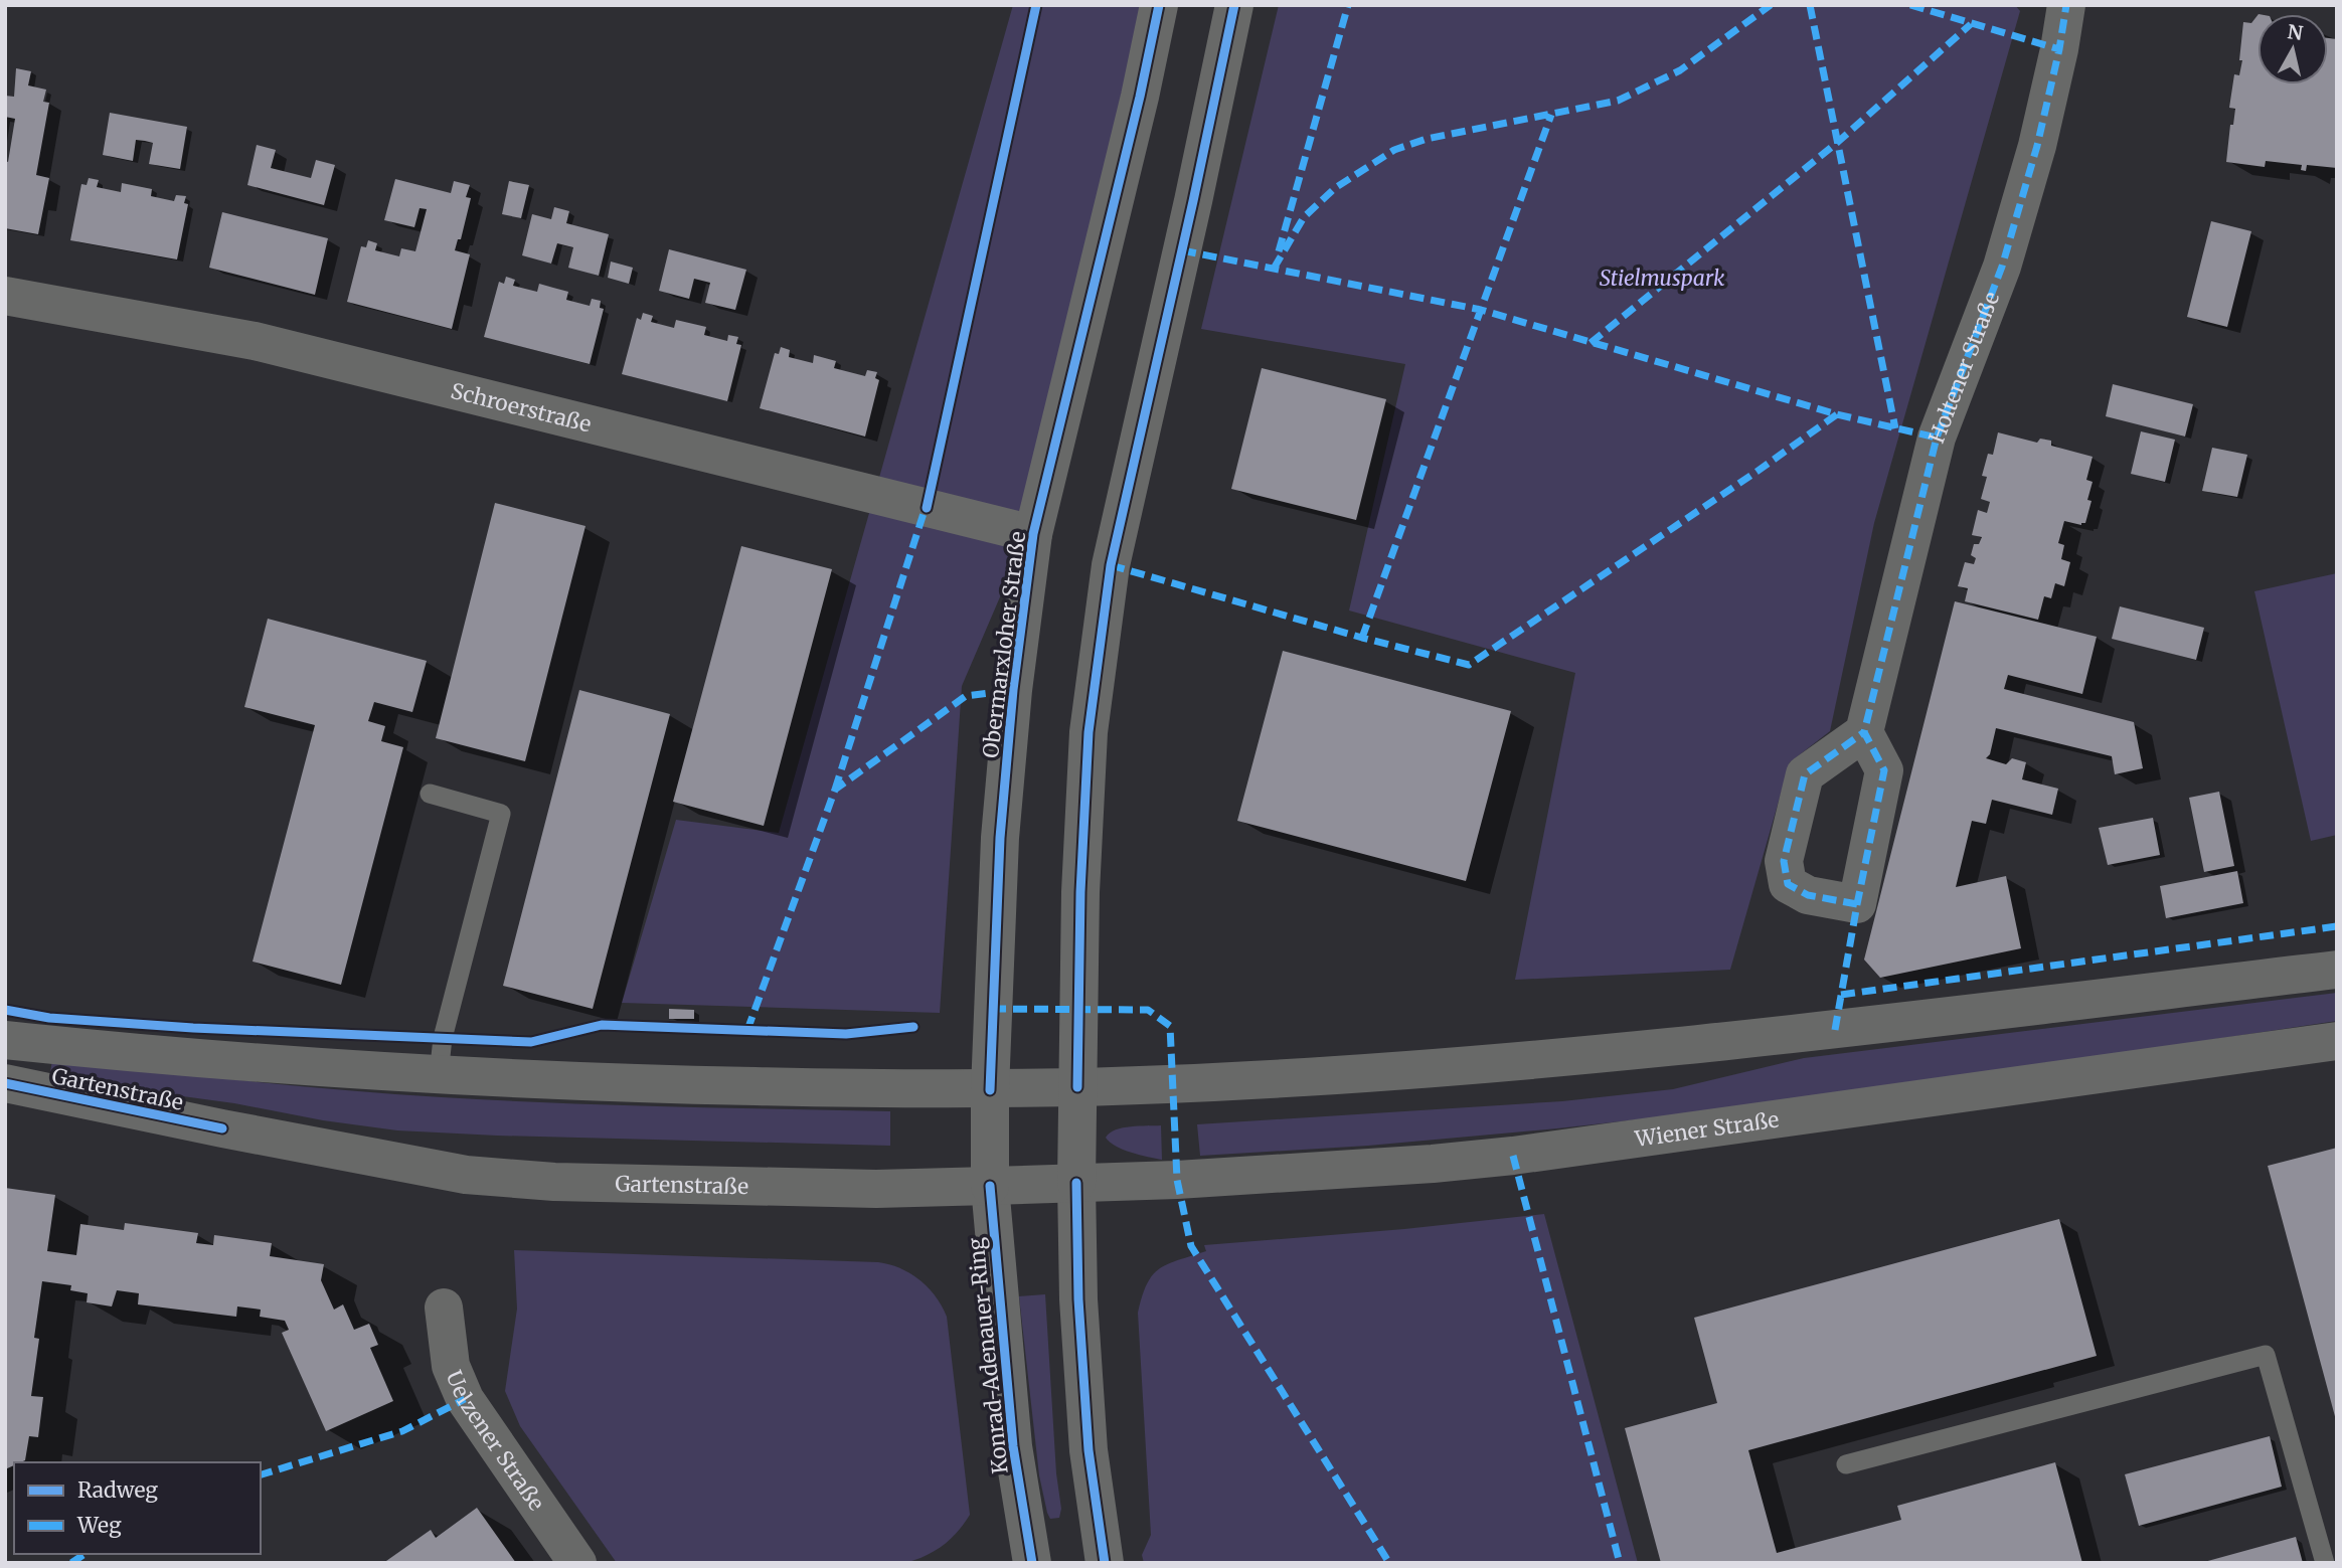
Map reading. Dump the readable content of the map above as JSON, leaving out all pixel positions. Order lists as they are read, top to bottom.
{
  "streets": {
    "street": [
      "Holtener Straße",
      "Schroerstraße",
      "Obermarxloher Straße",
      "Gartenstraße",
      "Wiener Straße",
      "Konrad-Adenauer-Ring",
      "Uelzener Straße"
    ]
  },
  "crossings": [
    ["Schroerstraße", "Obermarxloher Straße"],
    ["Obermarxloher Straße", "Gartenstraße"],
    ["Obermarxloher Straße", "Wiener Straße"],
    ["Obermarxloher Straße", "Konrad-Adenauer-Ring"],
    ["Gartenstraße", "Wiener Straße"],
    ["Gartenstraße", "Konrad-Adenauer-Ring"],
    ["Wiener Straße", "Konrad-Adenauer-Ring"]
  ],
  "parks": ["Stielmuspark"],
  "legend": ["Radweg", "Weg"],
  "north": "top"
}
